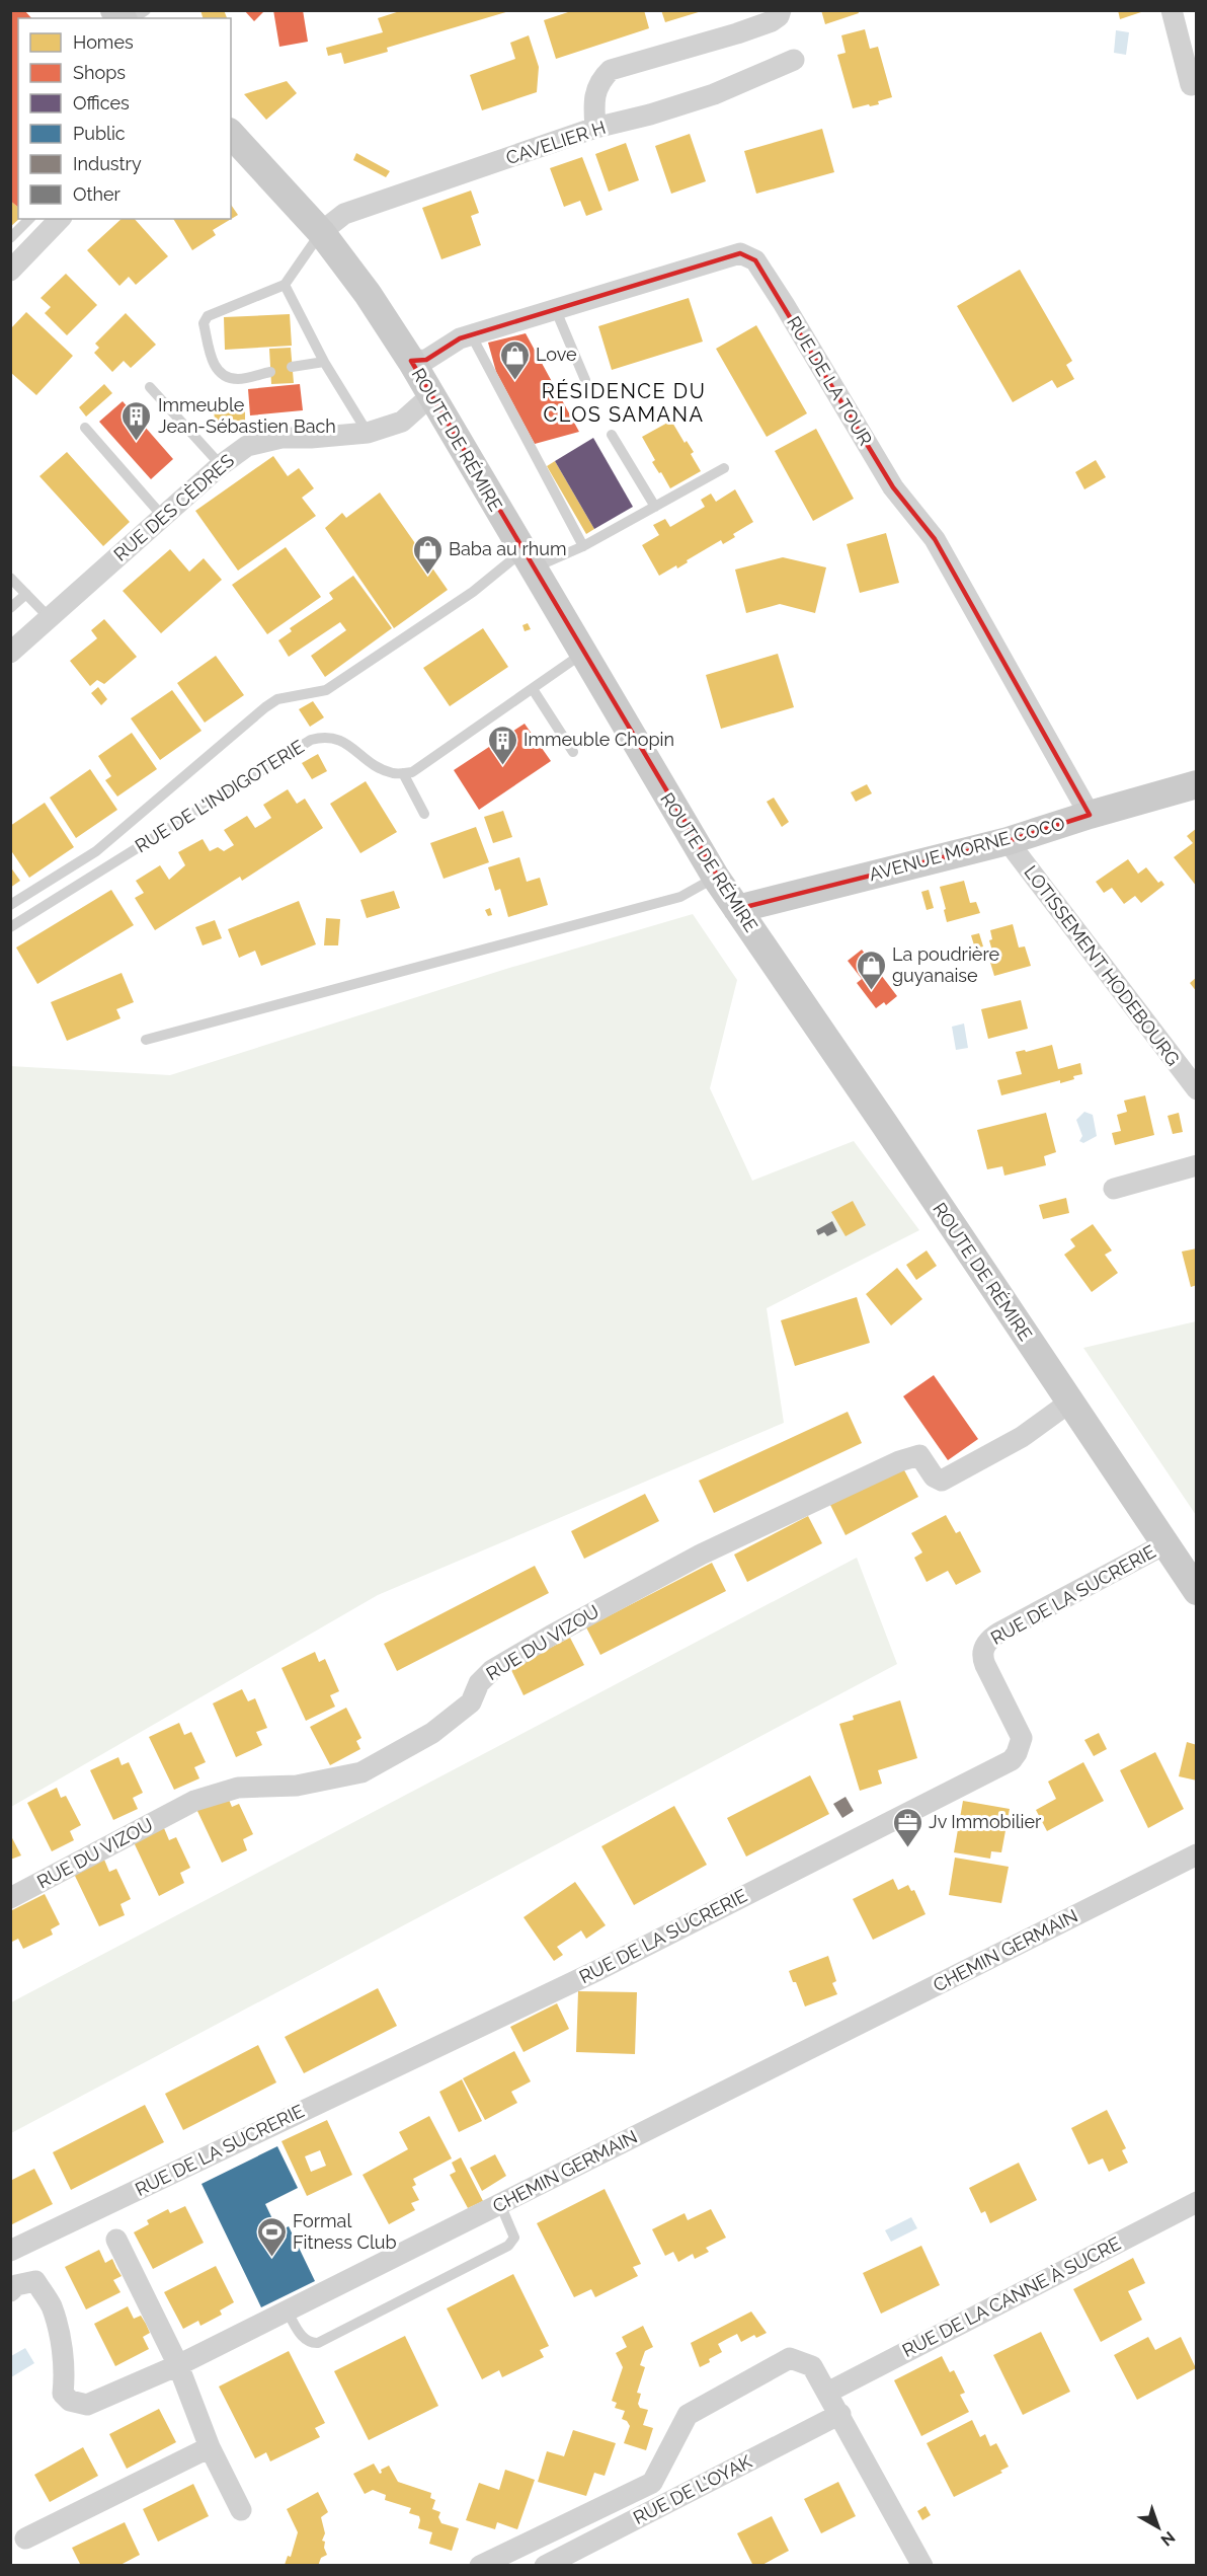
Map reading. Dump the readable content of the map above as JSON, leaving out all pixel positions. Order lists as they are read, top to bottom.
{
  "streets": {
    "main road": ["ROUTE DE RÉMIRE", "AVENUE MORNE COCO"],
    "street": [
      "CAVELIER H",
      "RUE DE LA TOUR",
      "RUE DES CÈDRES",
      "LOTISSEMENT HODEBOURG",
      "RUE DE LA SUCRERIE",
      "RUE DU VIZOU",
      "CHEMIN GERMAIN",
      "RUE DE LA CANNE À SUCRE",
      "RUE DE L'OYAK"
    ],
    "lane": ["RUE DE L'INDIGOTERIE"]
  },
  "crossings": [
    ["CAVELIER H", "ROUTE DE RÉMIRE"],
    ["RUE DE LA TOUR", "ROUTE DE RÉMIRE"],
    ["RUE DE LA TOUR", "AVENUE MORNE COCO"],
    ["ROUTE DE RÉMIRE", "RUE DES CÈDRES"],
    ["ROUTE DE RÉMIRE", "AVENUE MORNE COCO"],
    ["ROUTE DE RÉMIRE", "RUE DE LA SUCRERIE"],
    ["ROUTE DE RÉMIRE", "RUE DU VIZOU"],
    ["AVENUE MORNE COCO", "LOTISSEMENT HODEBOURG"]
  ],
  "districts": ["RÉSIDENCE DU CLOS SAMANA"],
  "places": {
    "shop": ["Love", "Baba au rhum", "La poudrière guyanaise"],
    "building": ["Immeuble Jean-Sébastien Bach", "Immeuble Chopin"],
    "office": ["Jv Immobilier"],
    "sports": ["Formal Fitness Club"]
  },
  "legend": [
    "Homes",
    "Shops",
    "Offices",
    "Public",
    "Industry",
    "Other"
  ],
  "north": "bottom right"
}
